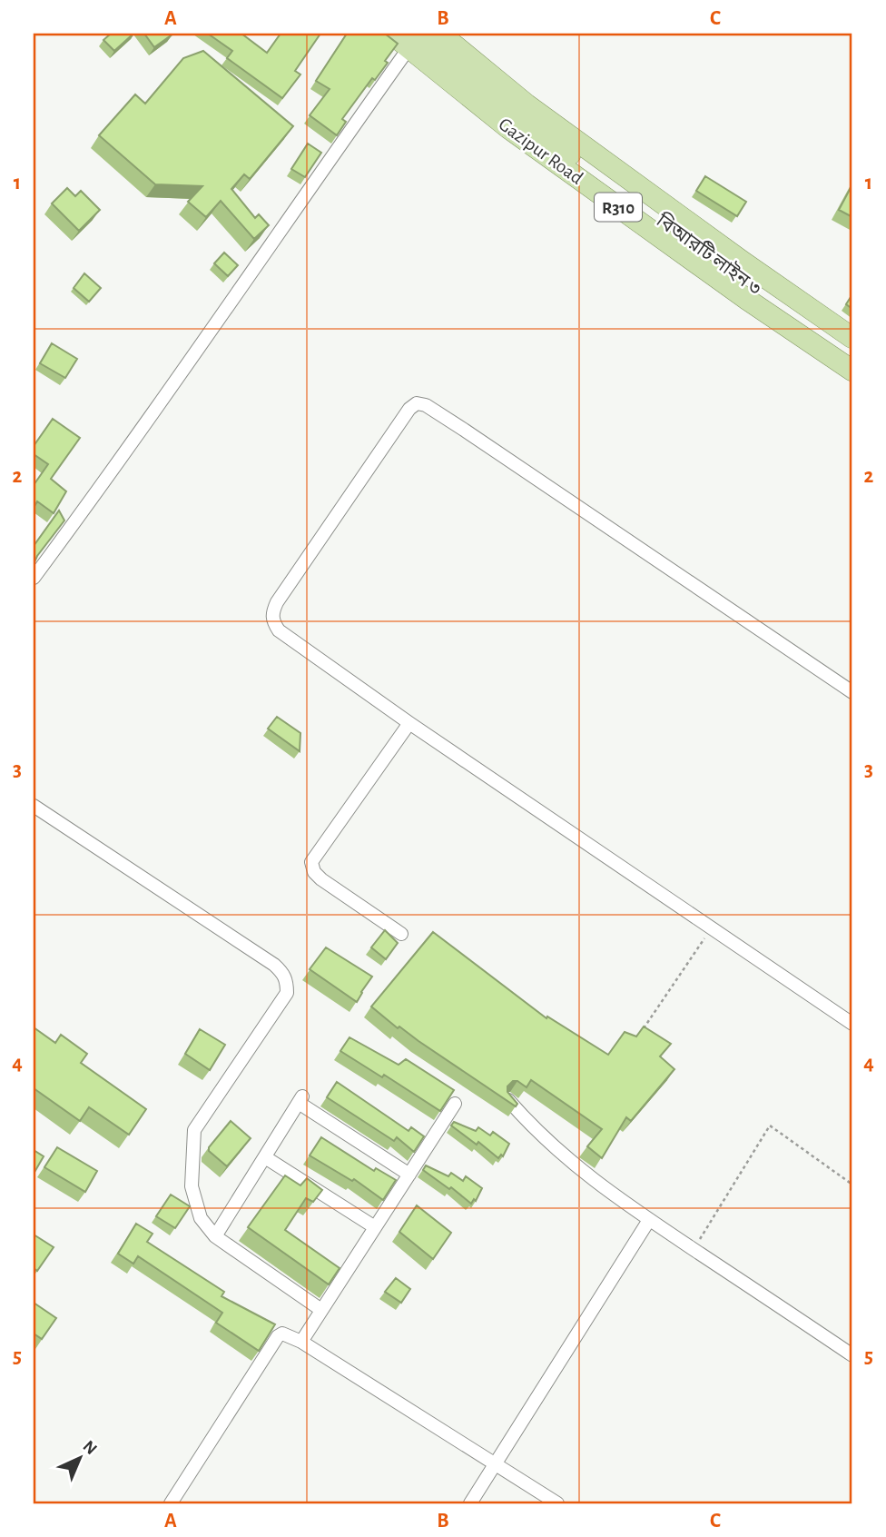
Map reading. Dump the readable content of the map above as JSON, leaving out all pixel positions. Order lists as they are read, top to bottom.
{
  "streets": {
    "main road": ["Gazipur Road", "R310", "বিআরটি লাইন ৩"]
  },
  "crossings": [
    ["Gazipur Road", "বিআরটি লাইন ৩"]
  ],
  "north": "top right",
  "grid": {
    "columns": ["A", "B", "C"],
    "rows": [
      "1",
      "2",
      "3",
      "4",
      "5"
    ]
  }
}
